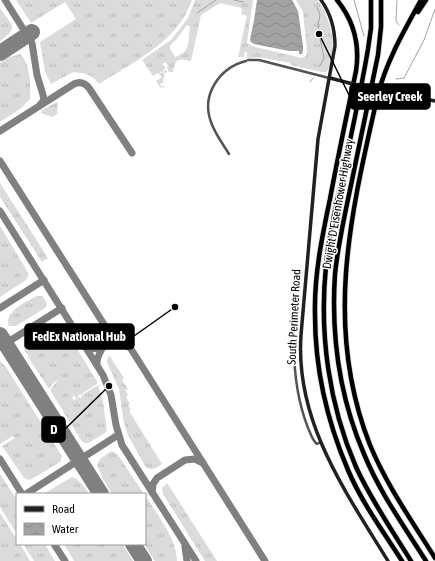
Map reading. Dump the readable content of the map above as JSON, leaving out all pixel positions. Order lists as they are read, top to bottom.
{
  "streets": {
    "highway": ["Dwight D Eisenhower Highway"],
    "street": ["South Perimeter Road"]
  },
  "places": ["Seerley Creek", "FedEx National Hub", "D"],
  "legend": ["Road", "Water"]
}
